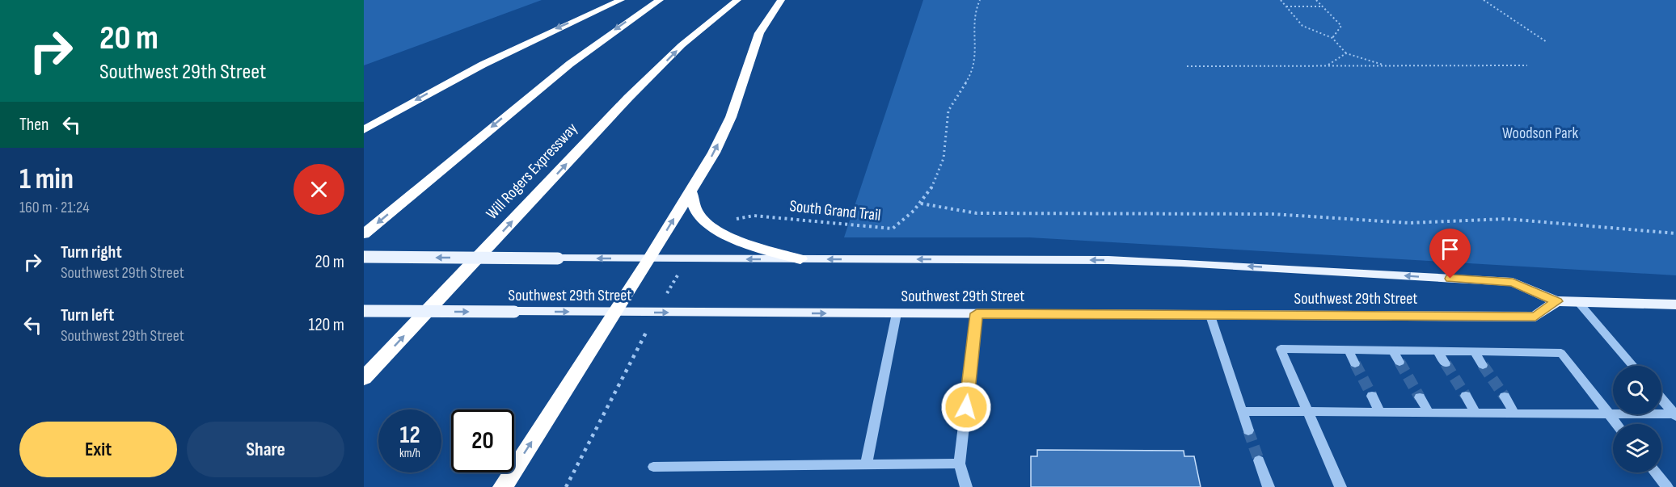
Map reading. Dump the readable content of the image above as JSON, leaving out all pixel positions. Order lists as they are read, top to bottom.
{
  "streets": {
    "highway": ["Will Rogers Expressway"],
    "main road": ["Southwest 29th Street"],
    "path": ["South Grand Trail"]
  },
  "parks": ["Woodson Park"],
  "page": {
    "turn": ["20 m", "Southwest 29th Street"],
    "then": "Then",
    "heading": ["1 min", "160 m · 21:24"],
    "list": [
      {
        "name": "Turn right",
        "note": "Southwest 29th Street",
        "value": "20 m"
      },
      {
        "name": "Turn left",
        "note": "Southwest 29th Street",
        "value": "120 m"
      }
    ],
    "speed": "12 km/h",
    "limit": "20",
    "buttons": ["Exit", "Share"]
  }
}
